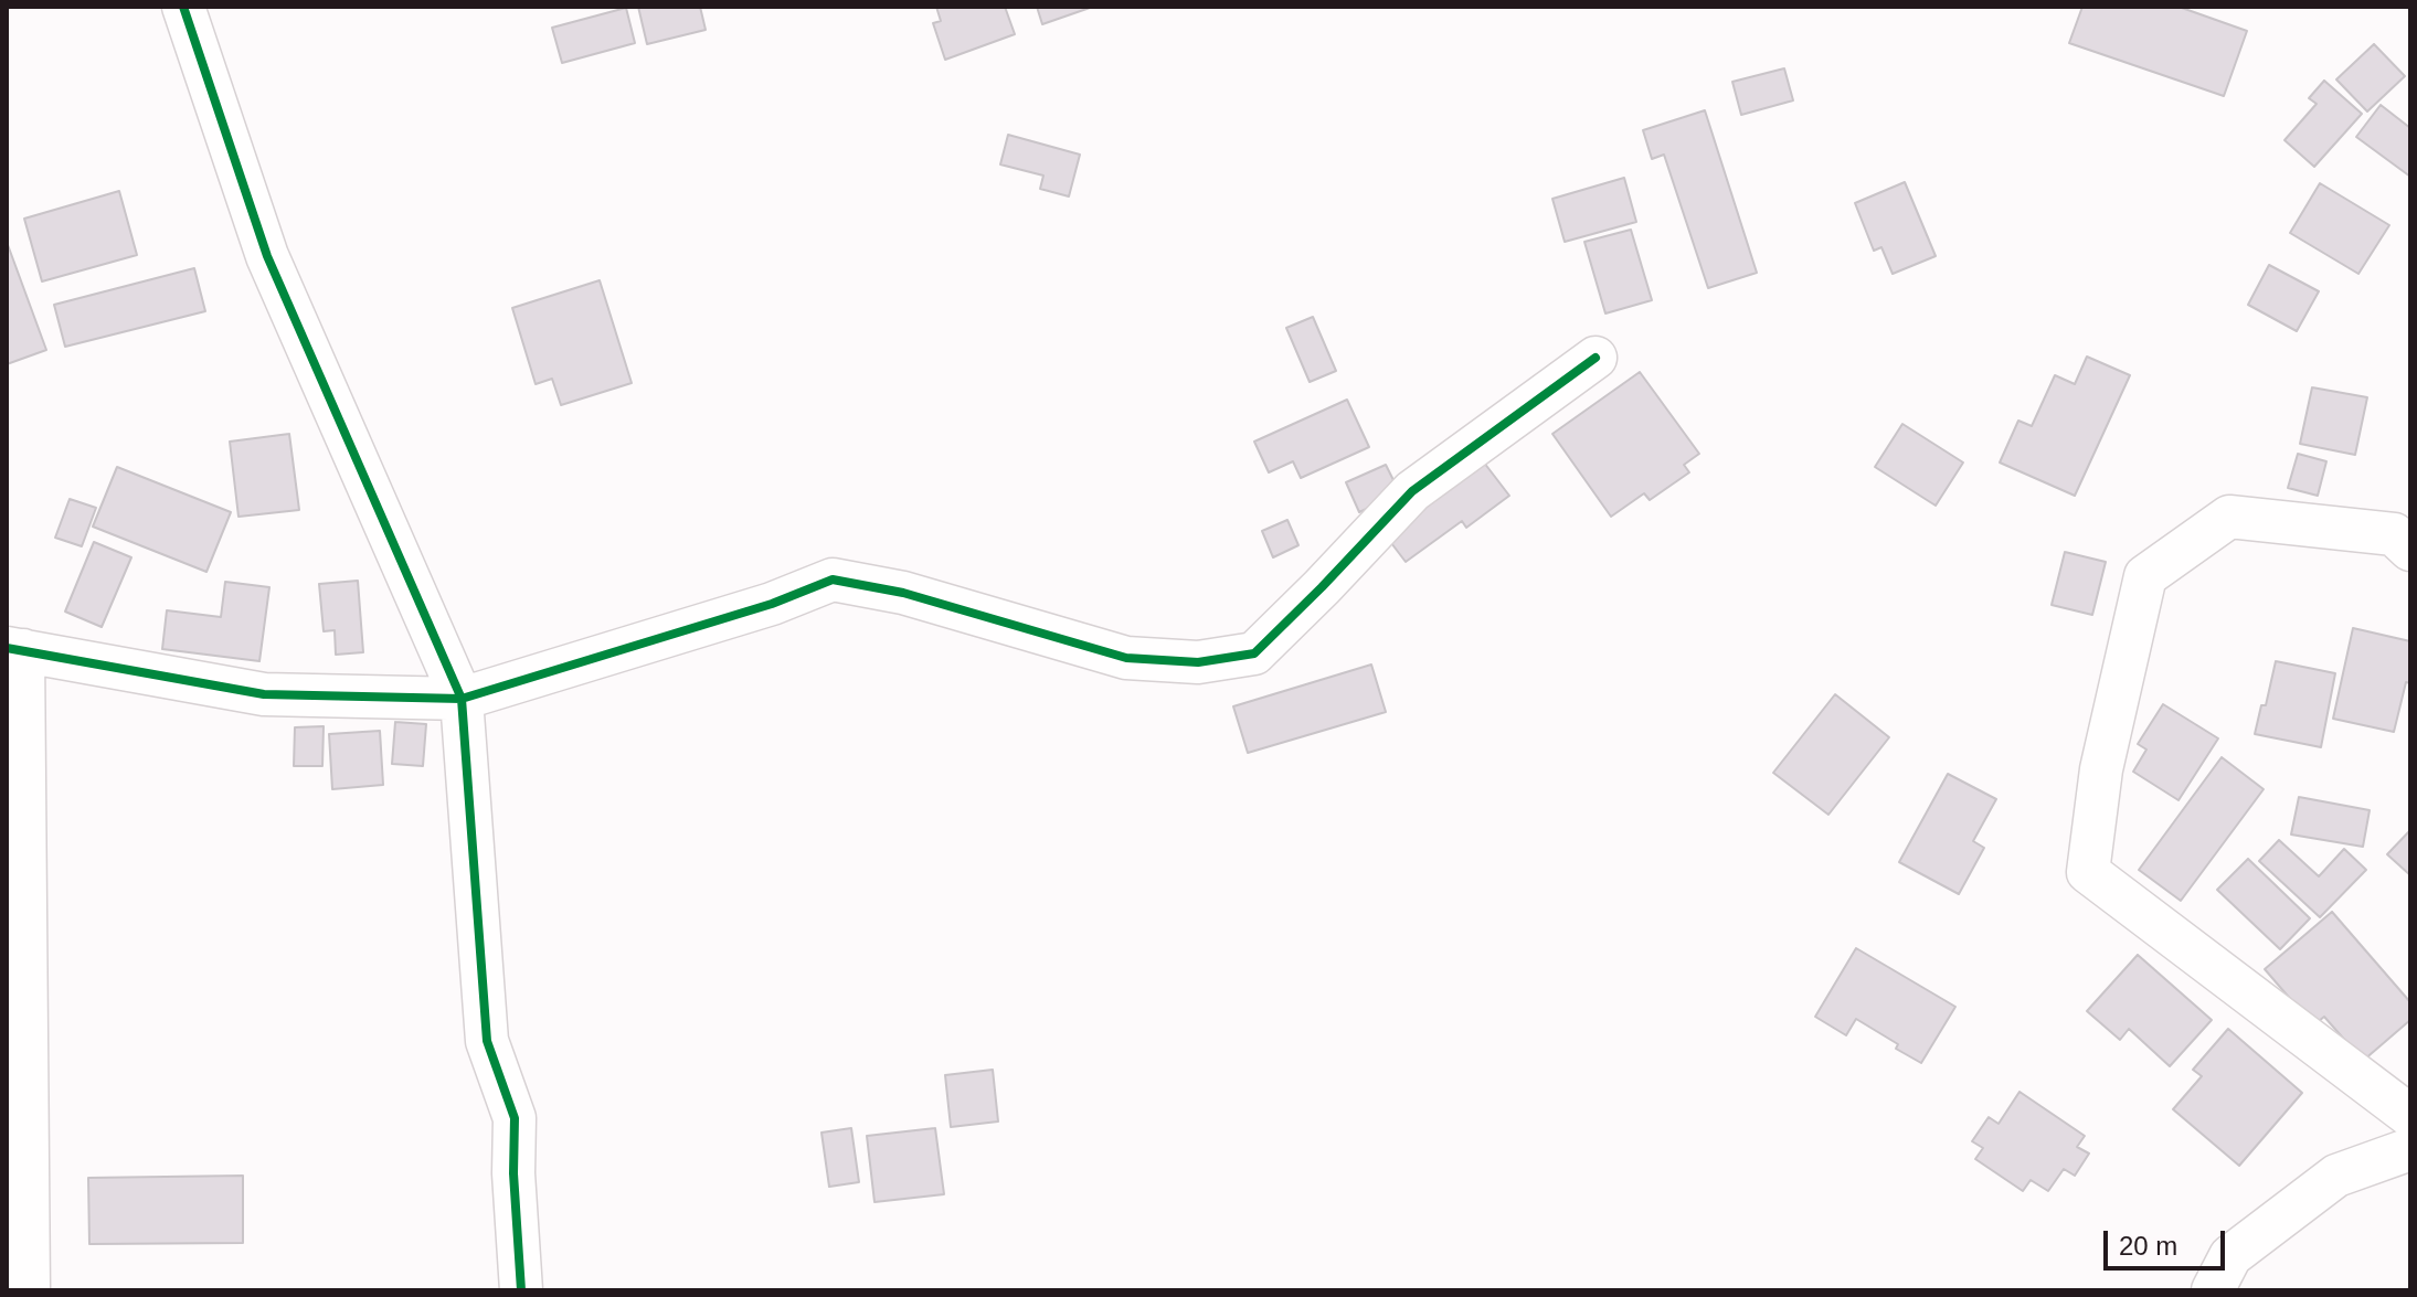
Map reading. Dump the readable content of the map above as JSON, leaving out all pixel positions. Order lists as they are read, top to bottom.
{
  "scale_bar": "20 m"
}
